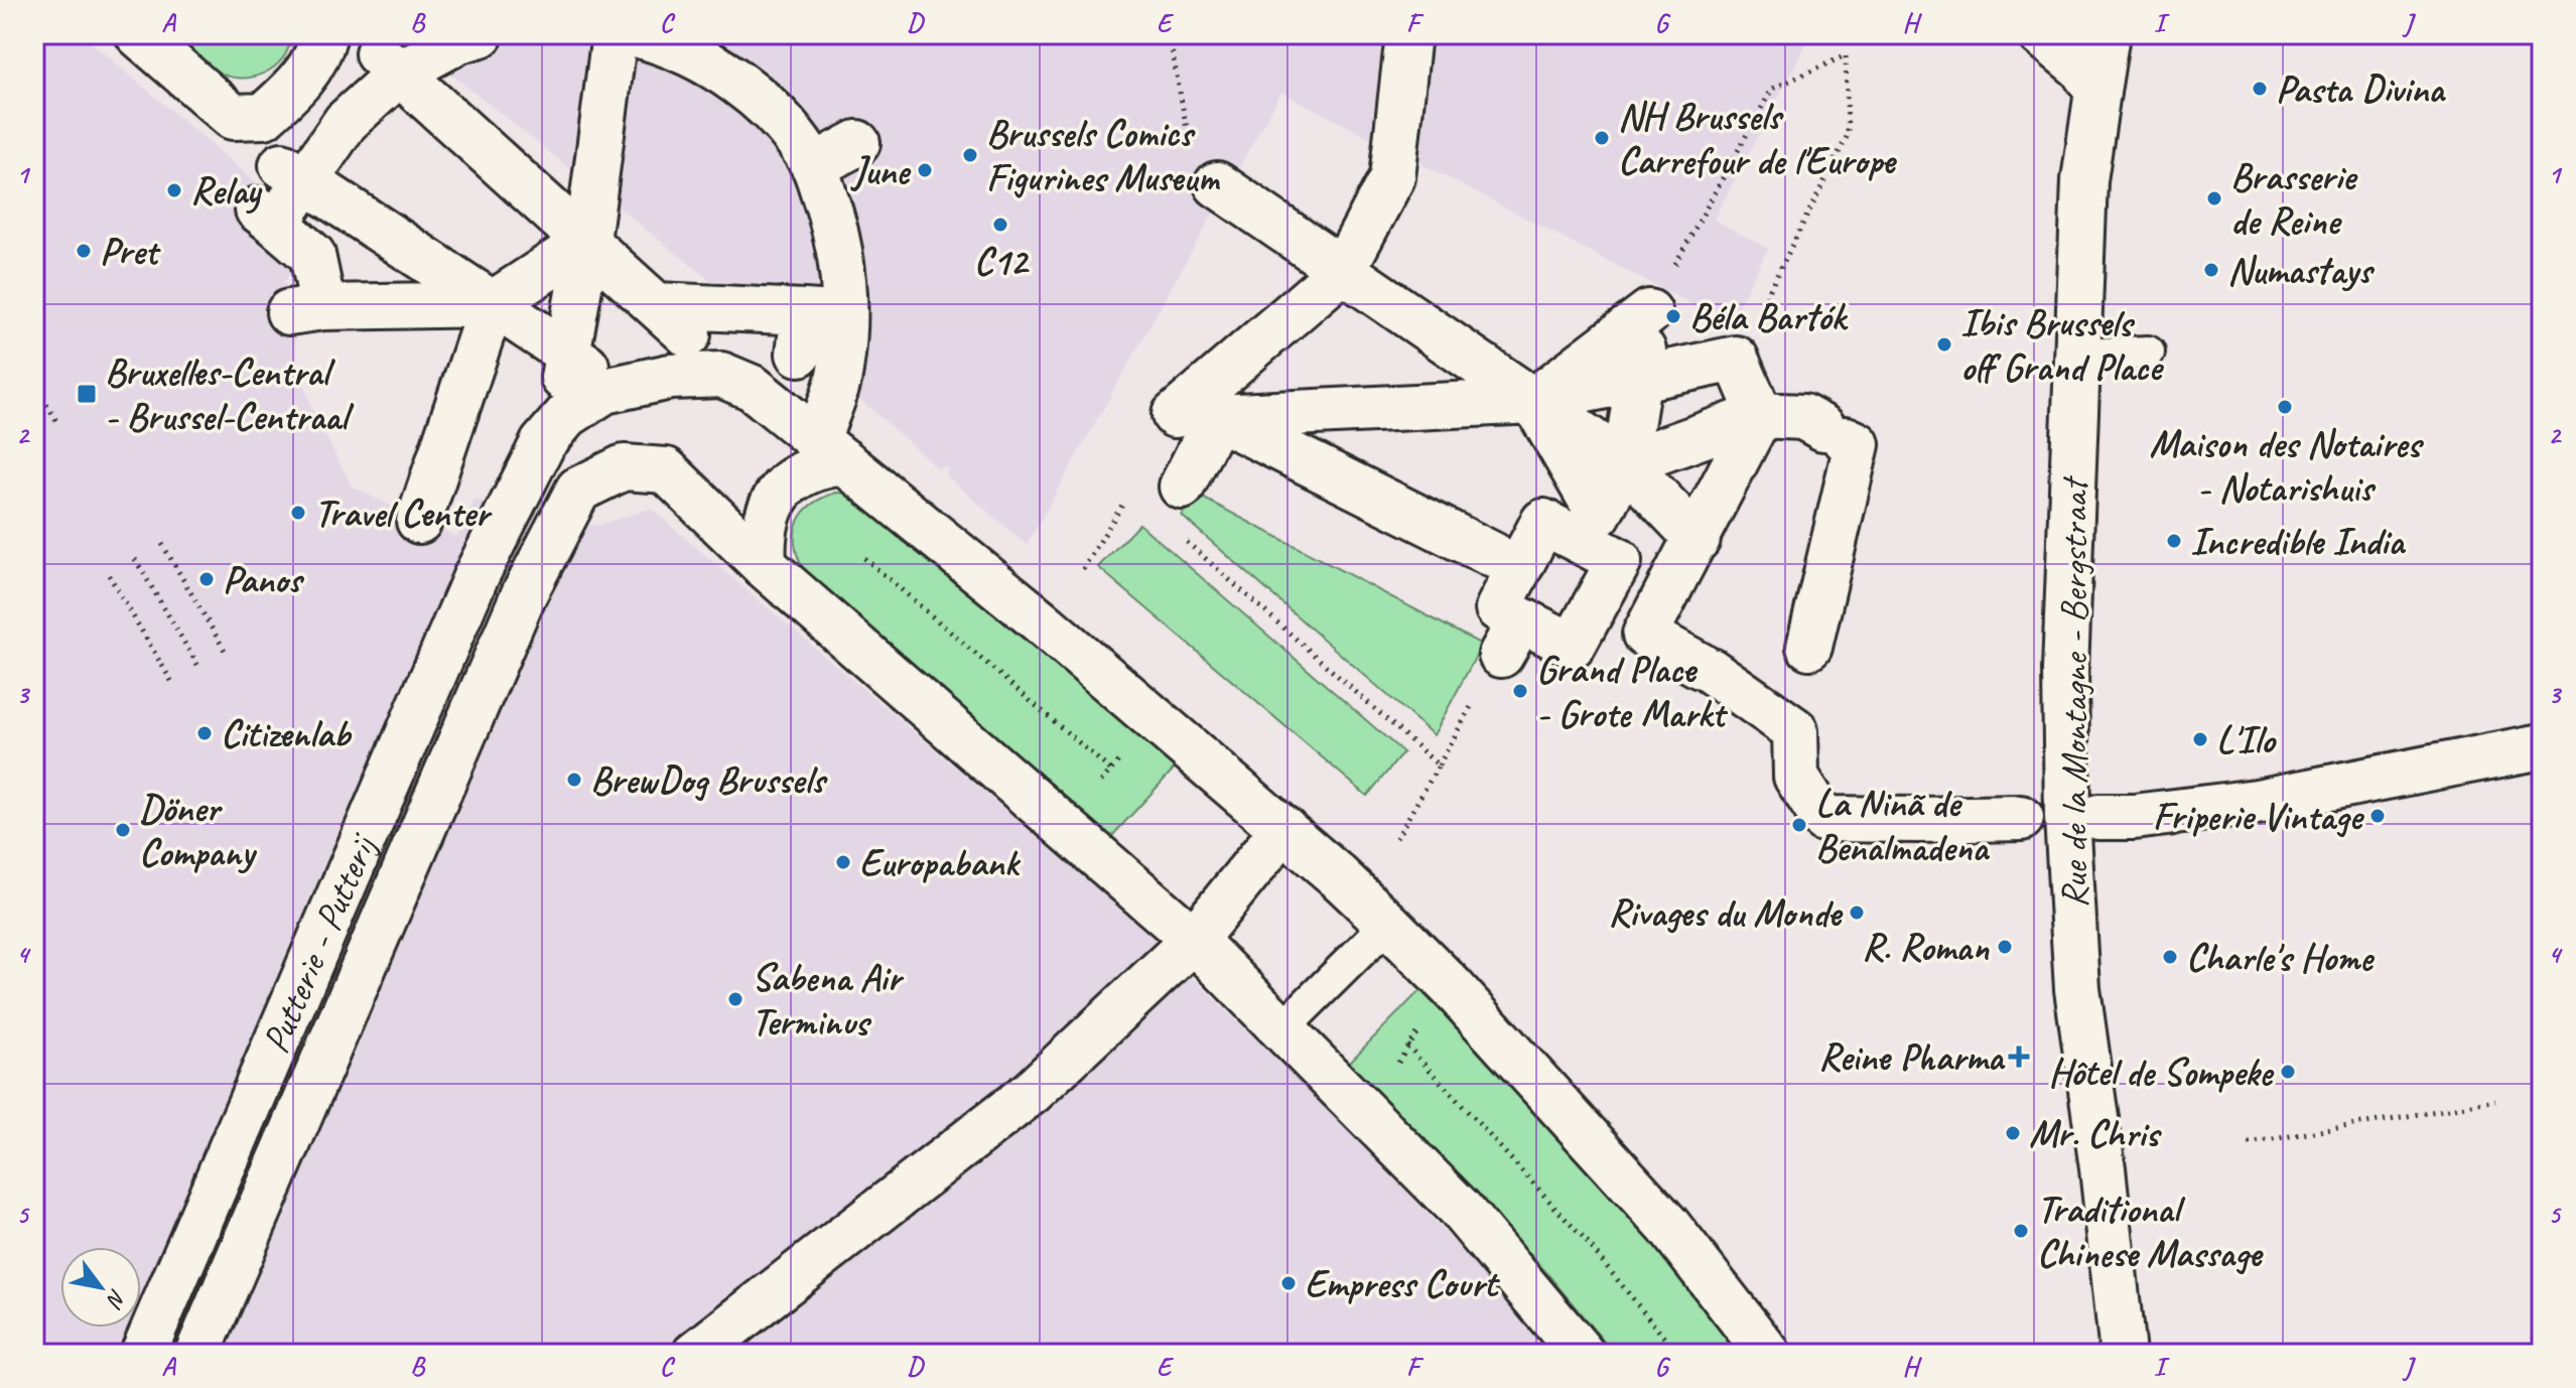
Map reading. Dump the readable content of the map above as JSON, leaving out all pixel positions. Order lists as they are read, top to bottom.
{
  "streets": {
    "street": ["Rue de la Montagne - Bergstraat", "Putterie - Putterij"]
  },
  "places": {
    "other": [
      "Pasta Divina",
      "NH Brussels Carrefour de l'Europe",
      "Brussels Comics Figurines Museum",
      "June",
      "Relay",
      "Brasserie de Reine",
      "C12",
      "Pret",
      "Numastays",
      "Béla Bartók",
      "Ibis Brussels off Grand Place",
      "Maison des Notaires - Notarishuis",
      "Travel Center",
      "Incredible India",
      "Panos",
      "Grand Place - Grote Markt",
      "Citizenlab",
      "L'Ilo",
      "BrewDog Brussels",
      "Friperie Vintage",
      "La Ninã de Benalmadena",
      "Döner Company",
      "Europabank",
      "Rivages du Monde",
      "R. Roman",
      "Charle's Home",
      "Sabena Air Terminus",
      "Hôtel de Sompeke",
      "Mr. Chris",
      "Traditional Chinese Massage",
      "Empress Court"
    ],
    "transit": ["Bruxelles-Central - Brussel-Centraal"],
    "health": ["Reine Pharma"]
  },
  "north": "bottom right",
  "grid": {
    "columns": [
      "A",
      "B",
      "C",
      "D",
      "E",
      "F",
      "G",
      "H",
      "I",
      "J"
    ],
    "rows": [
      "1",
      "2",
      "3",
      "4",
      "5"
    ]
  }
}
